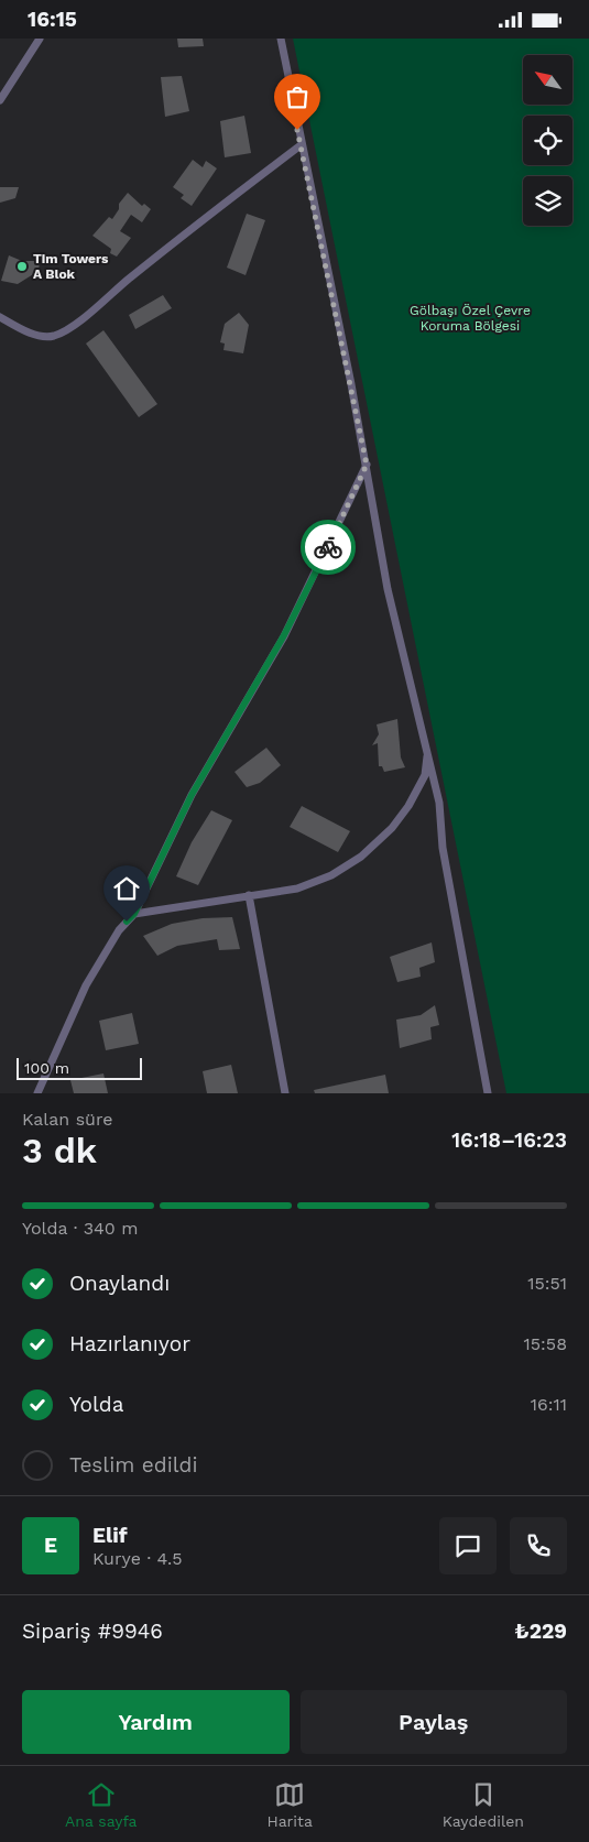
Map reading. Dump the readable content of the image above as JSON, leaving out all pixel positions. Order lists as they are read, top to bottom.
{
  "parks": ["Gölbaşı Özel Çevre Koruma Bölgesi"],
  "places": ["Tim Towers A Blok"],
  "scale_bar": "100 m",
  "north": "top left",
  "page": {
    "status": "16:15",
    "scale": "100 m",
    "heading": ["3 dk", "Kalan süre", "16:18–16:23"],
    "panel": [
      "Elif",
      "Kurye · 4.5",
      "Sipariş #9946",
      "₺229"
    ],
    "bar": "Yolda · 340 m",
    "list": [
      ["Onaylandı", "15:51"],
      ["Hazırlanıyor", "15:58"],
      ["Yolda", "16:11"],
      "Teslim edildi"
    ],
    "round": "E",
    "buttons": ["Yardım", "Paylaş"],
    "tabs": ["Ana sayfa", "Harita", "Kaydedilen"]
  }
}
